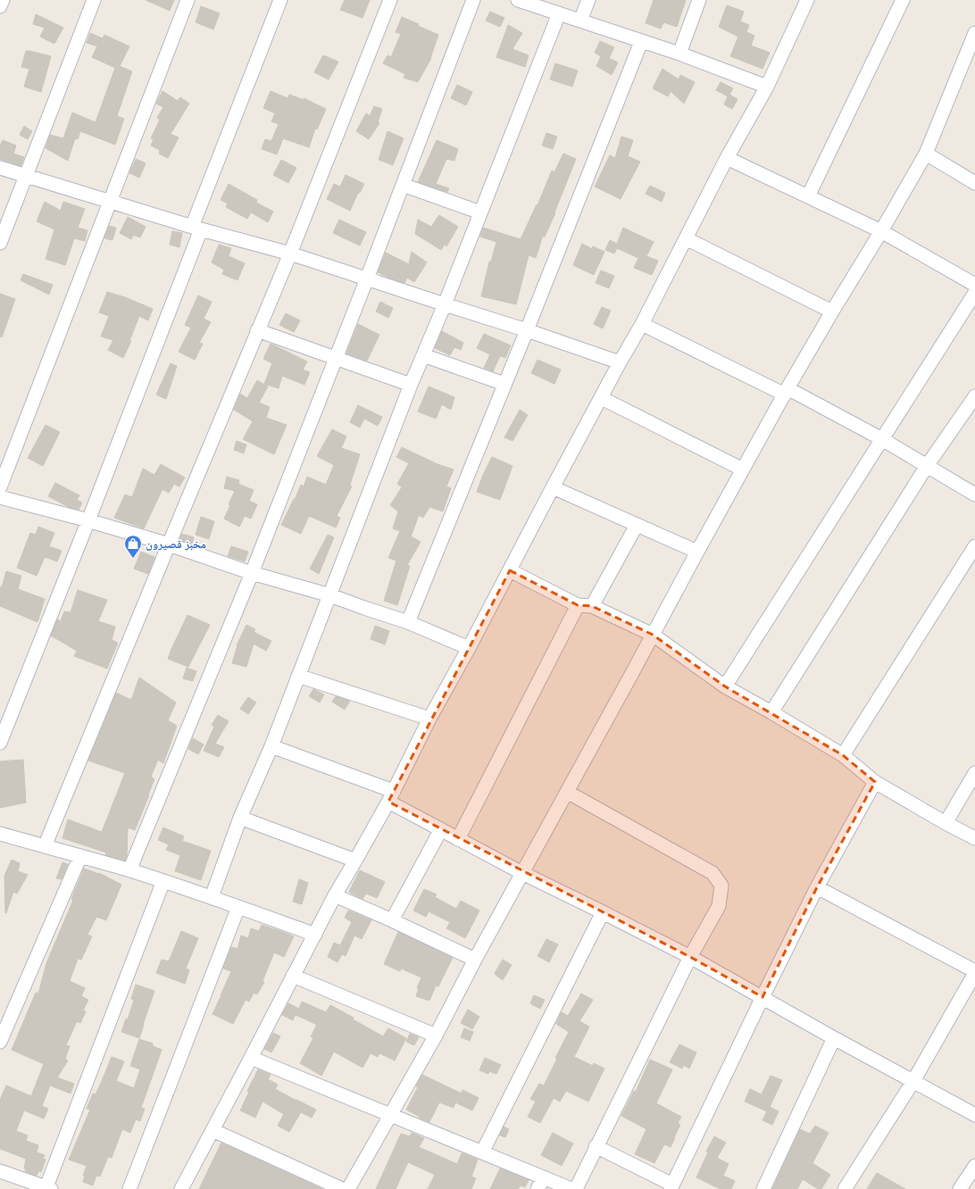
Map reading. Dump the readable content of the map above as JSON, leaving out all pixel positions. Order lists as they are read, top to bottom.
{
  "places": {
    "shop": ["مخبز قصيرون"]
  }
}
